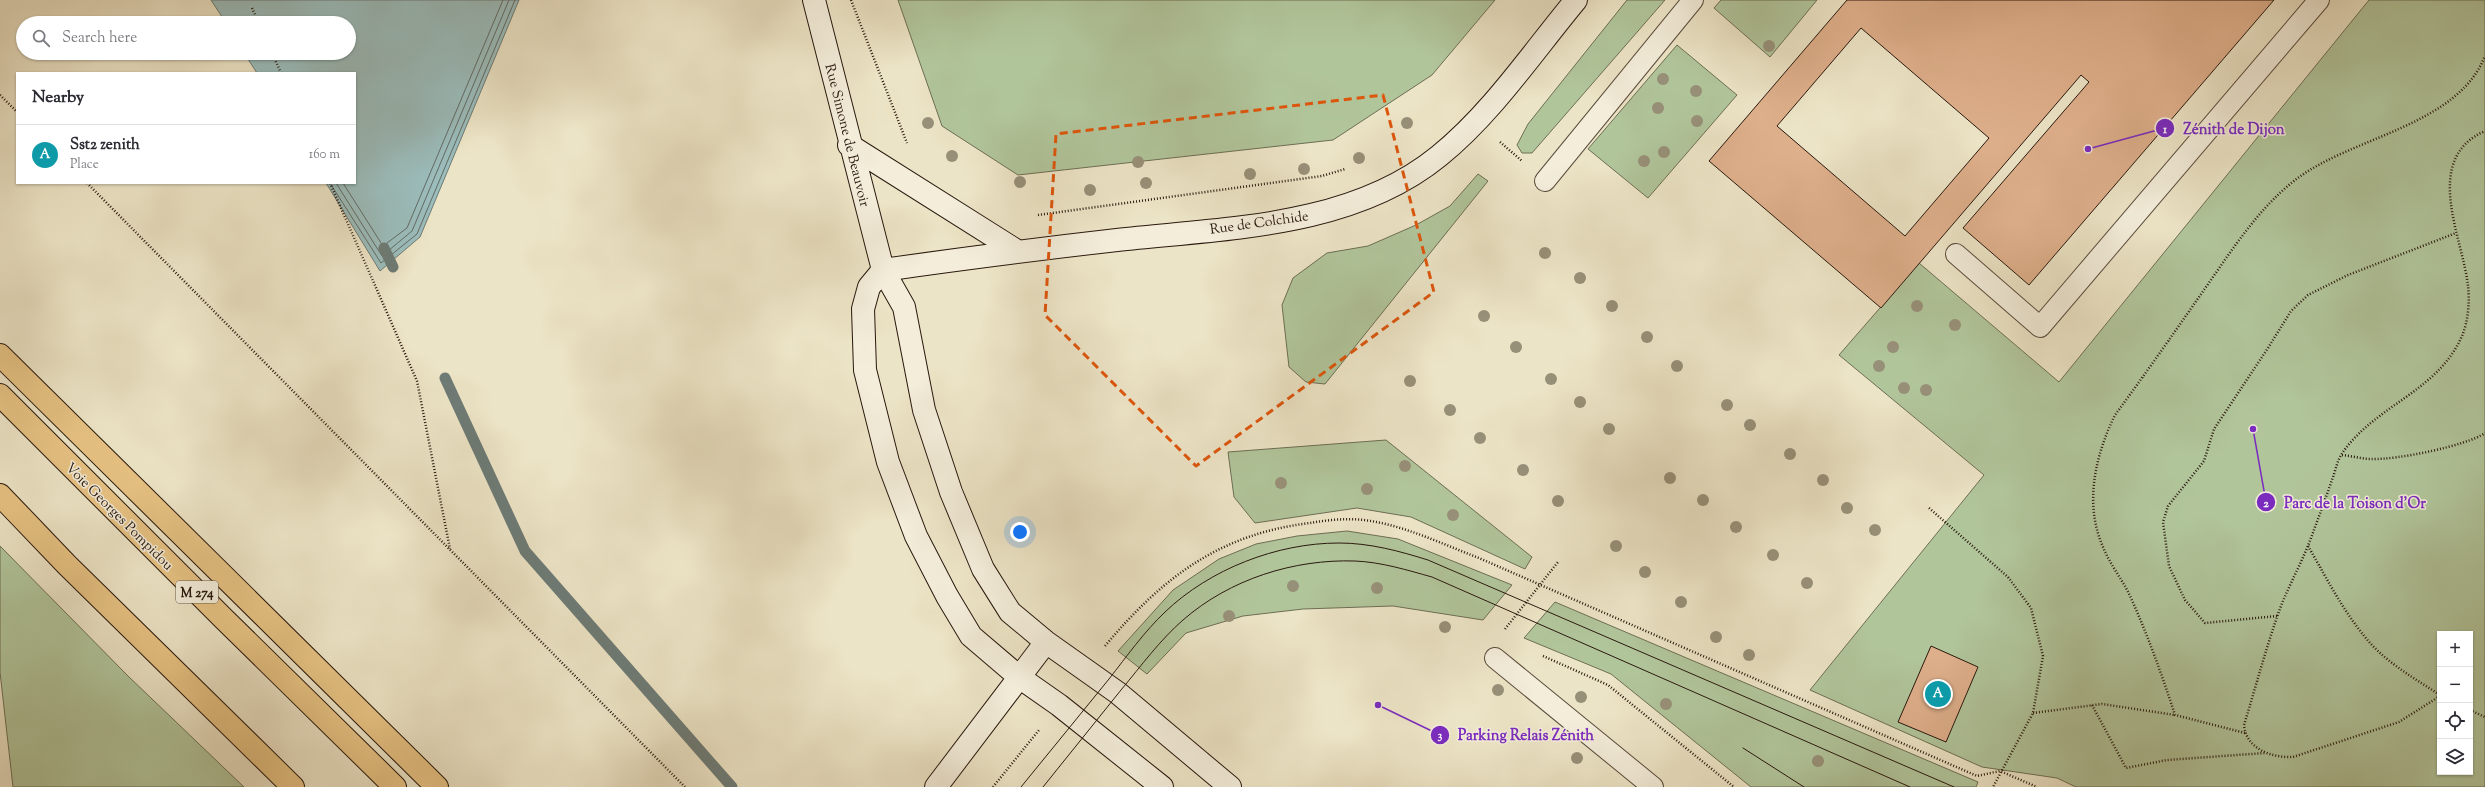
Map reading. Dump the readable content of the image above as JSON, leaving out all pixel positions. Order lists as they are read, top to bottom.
{
  "streets": {
    "highway": ["Voie Georges Pompidou", "M 274"],
    "street": ["Rue Simone de Beauvoir", "Rue de Colchide"]
  },
  "crossings": [
    ["Rue Simone de Beauvoir", "Rue de Colchide"]
  ],
  "places": ["Zénith de Dijon", "Parc de la Toison d'Or", "Parking Relais Zénith"],
  "page": {
    "search": "Search here",
    "heading": "Nearby",
    "list": [
      {
        "mark": "A",
        "name": "Sst2 zenith",
        "note": "Place",
        "value": "160 m"
      }
    ],
    "map_buttons": ["+", "−"],
    "pins": "A"
  }
}
